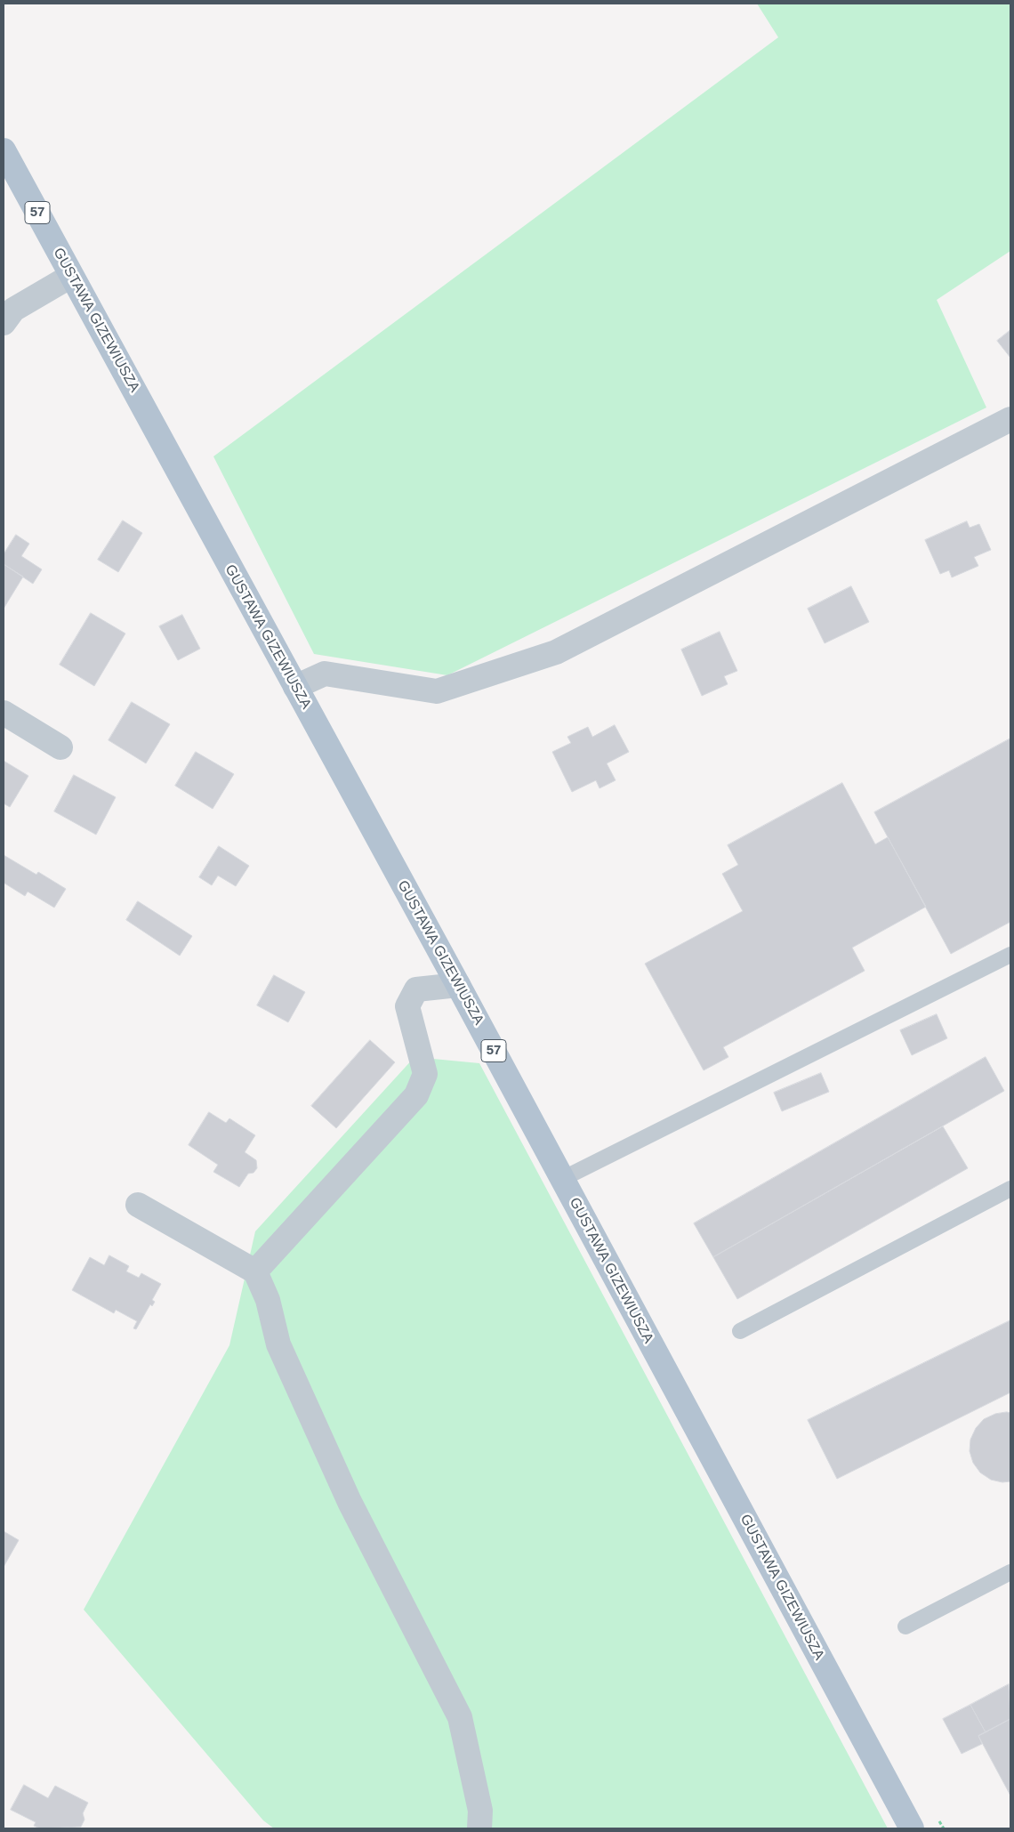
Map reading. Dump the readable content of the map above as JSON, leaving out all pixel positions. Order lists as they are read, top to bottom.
{
  "streets": {
    "main road": ["57", "GUSTAWA GIZEWIUSZA"]
  }
}
